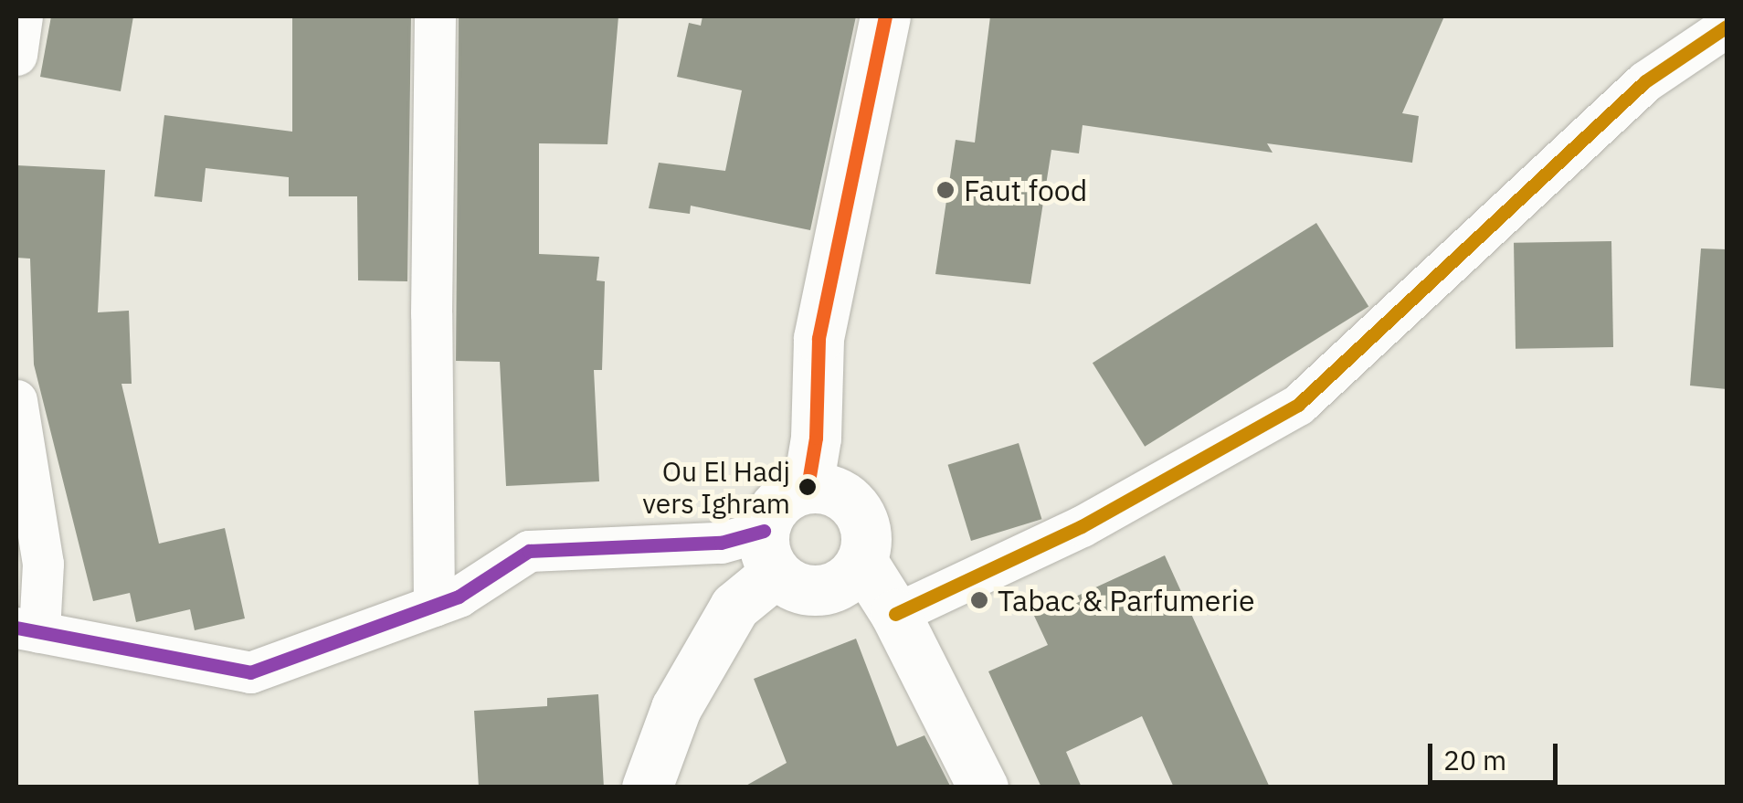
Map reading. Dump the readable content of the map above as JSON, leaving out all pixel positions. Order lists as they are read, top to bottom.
{
  "places": ["Faut food", "Ou El Hadj vers Ighram", "Tabac & Parfumerie"],
  "scale_bar": "20 m"
}
